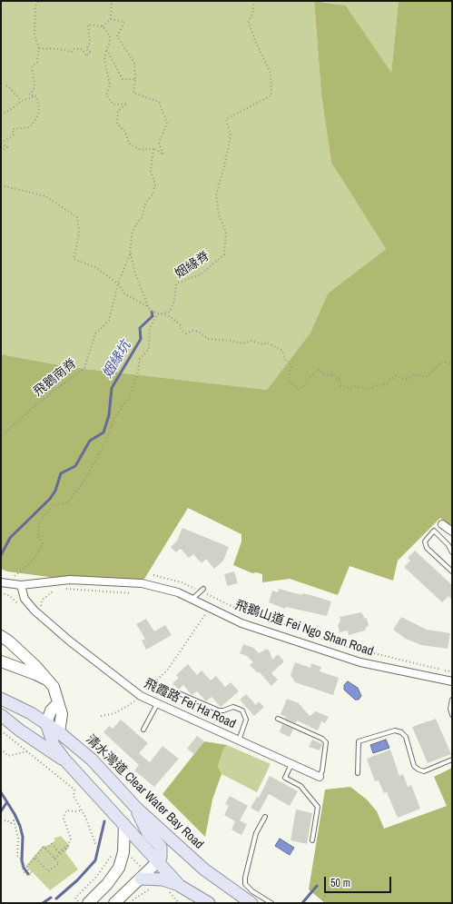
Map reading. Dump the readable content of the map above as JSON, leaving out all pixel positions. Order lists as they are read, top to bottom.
{
  "streets": {
    "main road": ["清水灣道 Clear Water Bay Road"],
    "street": ["飛鵝山道 Fei Ngo Shan Road", "飛霞路 Fei Ha Road"],
    "path": ["姻緣脊", "飛鵝南脊"]
  },
  "crossings": [
    ["姻緣脊", "飛鵝山道 Fei Ngo Shan Road"],
    ["飛鵝山道 Fei Ngo Shan Road", "飛霞路 Fei Ha Road"]
  ],
  "water": ["姻緣坑"],
  "scale_bar": "50 m"
}
